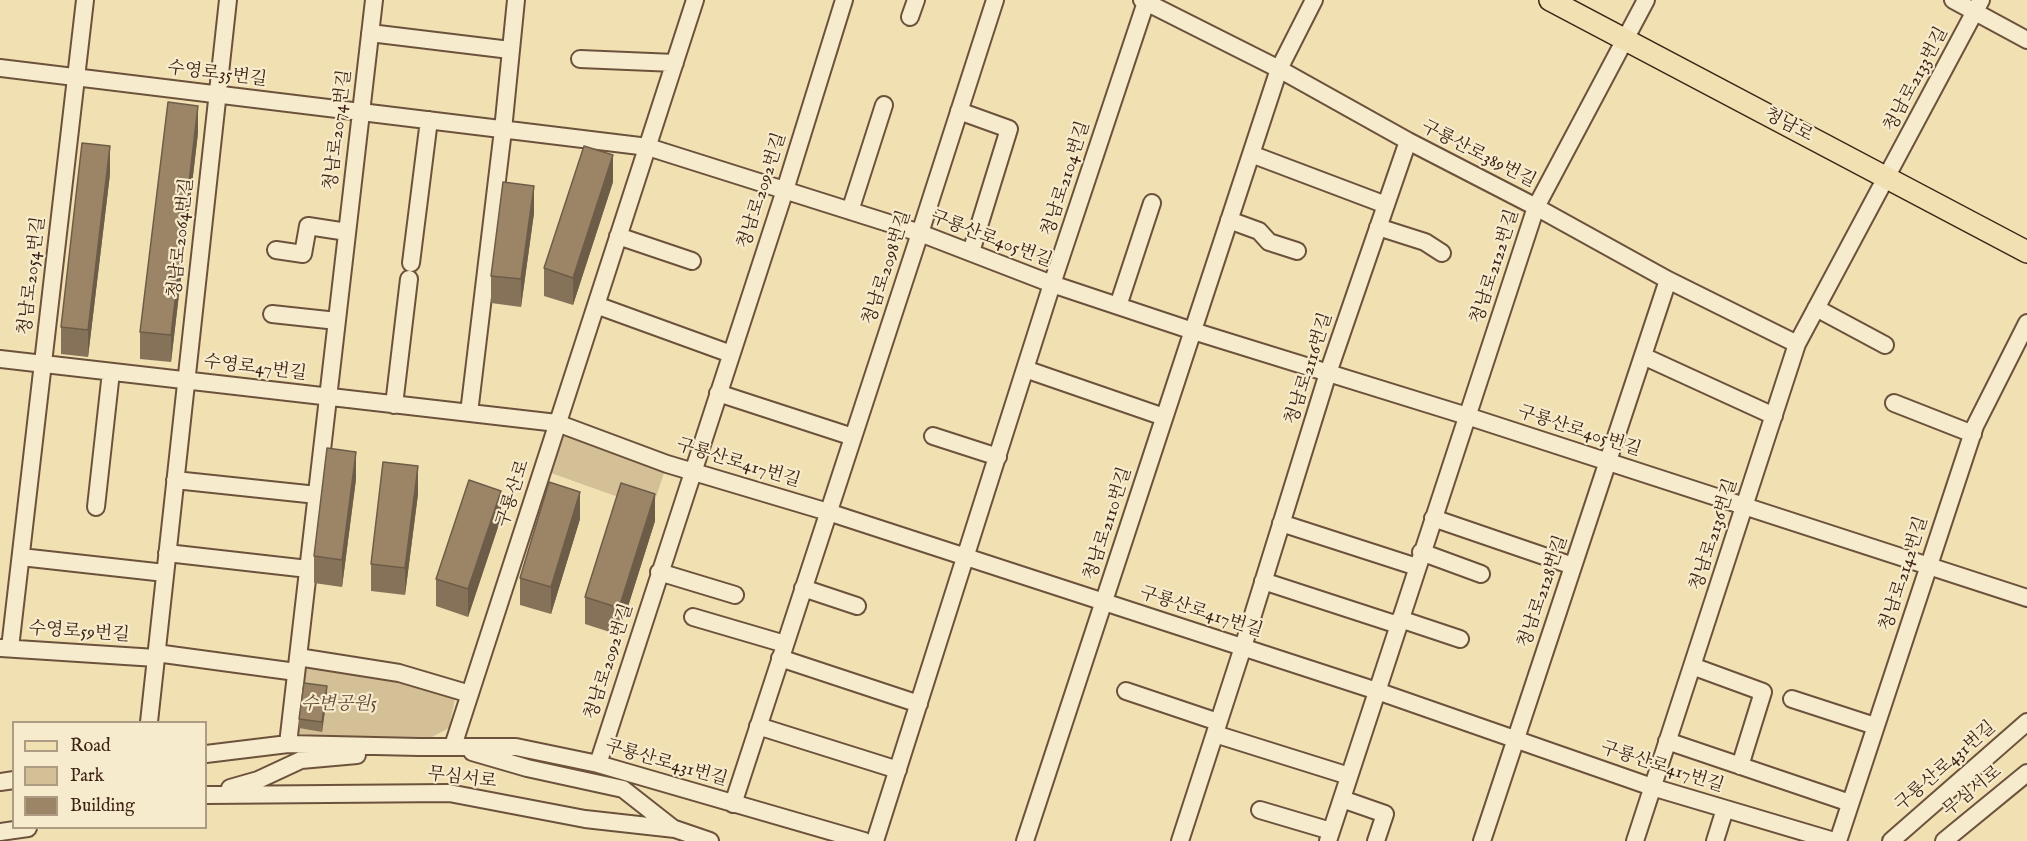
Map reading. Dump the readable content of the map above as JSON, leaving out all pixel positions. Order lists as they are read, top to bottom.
{
  "streets": {
    "main road": ["청남로"],
    "street": [
      "수영로35번길",
      "청남로2133번길",
      "청남로2074번길",
      "구룡산로389번길",
      "청남로2104번길",
      "청남로2092번길",
      "청남로2064번길",
      "구룡산로405번길",
      "청남로2122번길",
      "청남로2098번길",
      "청남로2054번길",
      "수영로47번길",
      "청남로2116번길",
      "구룡산로417번길",
      "구룡산로",
      "청남로2110번길",
      "청남로2136번길",
      "청남로2142번길",
      "청남로2128번길",
      "수영로59번길",
      "구룡산로431번길",
      "무심서로"
    ]
  },
  "crossings": [
    ["수영로35번길", "청남로2074번길"],
    ["수영로35번길", "청남로2064번길"],
    ["수영로35번길", "구룡산로405번길"],
    ["수영로35번길", "청남로2054번길"],
    ["수영로35번길", "구룡산로"],
    ["청남로2133번길", "청남로"],
    ["청남로2133번길", "청남로2136번길"],
    ["청남로", "청남로2122번길"],
    ["청남로", "청남로2136번길"],
    ["청남로2074번길", "수영로47번길"],
    ["구룡산로389번길", "청남로2104번길"],
    ["구룡산로389번길", "청남로2122번길"],
    ["구룡산로389번길", "청남로2116번길"],
    ["구룡산로389번길", "청남로2110번길"],
    ["구룡산로389번길", "청남로2136번길"],
    ["구룡산로389번길", "청남로2128번길"],
    ["청남로2104번길", "구룡산로405번길"],
    ["청남로2104번길", "구룡산로417번길"],
    ["청남로2092번길", "구룡산로405번길"],
    ["청남로2092번길", "구룡산로417번길"],
    ["청남로2092번길", "구룡산로431번길"],
    ["청남로2064번길", "수영로47번길"],
    ["청남로2064번길", "수영로59번길"],
    ["구룡산로405번길", "청남로2122번길"],
    ["구룡산로405번길", "청남로2098번길"],
    ["구룡산로405번길", "청남로2116번길"],
    ["구룡산로405번길", "구룡산로"],
    ["구룡산로405번길", "청남로2110번길"],
    ["구룡산로405번길", "청남로2136번길"],
    ["구룡산로405번길", "청남로2142번길"],
    ["구룡산로405번길", "청남로2128번길"],
    ["청남로2122번길", "구룡산로417번길"],
    ["청남로2098번길", "구룡산로417번길"],
    ["청남로2098번길", "구룡산로431번길"],
    ["청남로2054번길", "수영로47번길"],
    ["청남로2054번길", "수영로59번길"],
    ["수영로47번길", "구룡산로417번길"],
    ["수영로47번길", "구룡산로"],
    ["청남로2116번길", "구룡산로417번길"],
    ["구룡산로417번길", "구룡산로"],
    ["구룡산로417번길", "청남로2110번길"],
    ["구룡산로417번길", "청남로2136번길"],
    ["구룡산로417번길", "청남로2142번길"],
    ["구룡산로417번길", "청남로2128번길"],
    ["구룡산로", "구룡산로431번길"]
  ],
  "parks": ["수변공원5"],
  "legend": ["Road", "Park", "Building"]
}
